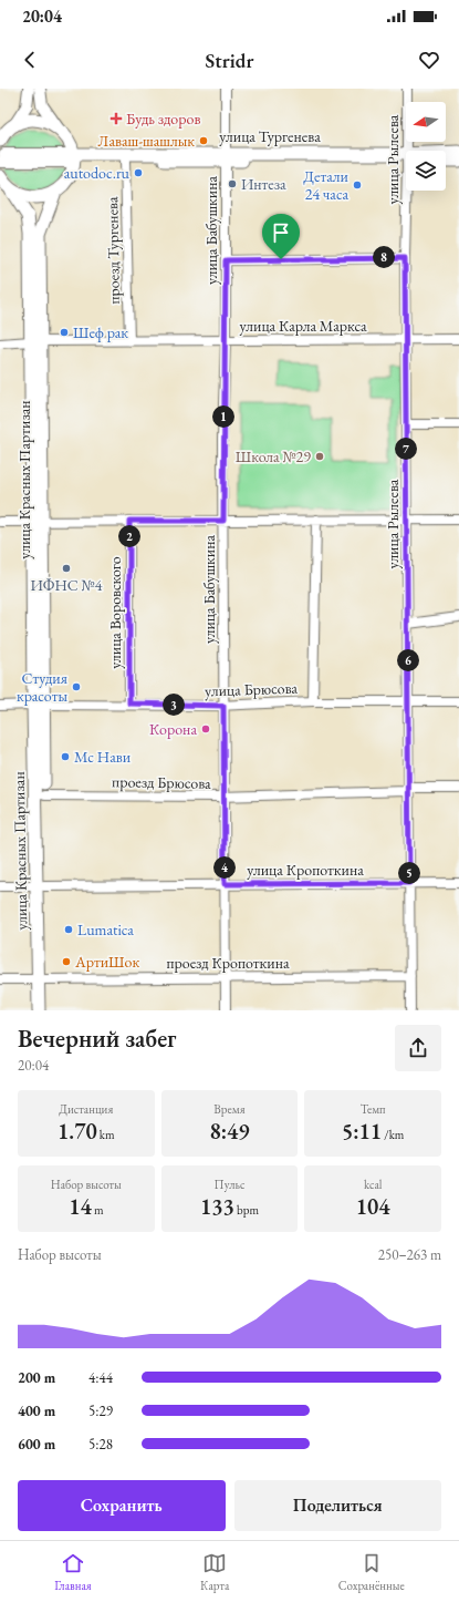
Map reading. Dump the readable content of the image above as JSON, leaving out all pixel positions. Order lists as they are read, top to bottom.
{
  "streets": {
    "highway": ["улица Тургенева", "улица Красных Партизан"],
    "street": [
      "улица Рылеева",
      "улица Бабушкина",
      "проезд Тургенева",
      "улица Карла Маркса",
      "улица Воровского",
      "улица Брюсова",
      "проезд Брюсова",
      "улица Кропоткина",
      "проезд Кропоткина"
    ]
  },
  "crossings": [
    ["улица Тургенева", "улица Бабушкина"],
    ["улица Тургенева", "проезд Тургенева"],
    ["улица Тургенева", "улица Красных Партизан"],
    ["улица Рылеева", "улица Карла Маркса"],
    ["улица Рылеева", "улица Брюсова"],
    ["улица Рылеева", "проезд Брюсова"],
    ["улица Рылеева", "улица Кропоткина"],
    ["улица Рылеева", "проезд Кропоткина"],
    ["улица Бабушкина", "улица Карла Маркса"],
    ["улица Бабушкина", "улица Брюсова"],
    ["улица Бабушкина", "проезд Брюсова"],
    ["улица Бабушкина", "улица Кропоткина"],
    ["улица Бабушкина", "проезд Кропоткина"],
    ["проезд Тургенева", "улица Карла Маркса"],
    ["улица Карла Маркса", "улица Красных Партизан"],
    ["улица Красных Партизан", "улица Брюсова"],
    ["улица Красных Партизан", "проезд Брюсова"],
    ["улица Красных Партизан", "улица Кропоткина"],
    ["улица Красных Партизан", "проезд Кропоткина"],
    ["улица Воровского", "улица Брюсова"]
  ],
  "places": {
    "health": ["Будь здоров"],
    "other": [
      "Лаваш-шашлык",
      "autodoc.ru",
      "Интеза",
      "Детали 24 часа",
      "Шеф рак",
      "Школа №29",
      "ИФНС №4",
      "Студия красоты",
      "Корона",
      "Мс Нави",
      "Lumatica",
      "АртиШок"
    ]
  },
  "north": "left",
  "page": {
    "status": "20:04",
    "header": "Stridr",
    "pins": [
      "8",
      "1",
      "7",
      "2",
      "6",
      "3",
      "4",
      "5"
    ],
    "heading": ["Вечерний забег", "20:04"],
    "stats": [
      ["Дистанция", "1.70 km"],
      ["Время", "8:49"],
      ["Темп", "5:11 /km"],
      ["Набор высоты", "14 m"],
      ["Пульс", "133 bpm"],
      ["kcal", "104"]
    ],
    "chart": ["Набор высоты", "250–263 m"],
    "list": [
      {
        "name": "200 m",
        "note": "4:44"
      },
      {
        "name": "400 m",
        "note": "5:29"
      },
      {
        "name": "600 m",
        "note": "5:28"
      }
    ],
    "buttons": ["Сохранить", "Поделиться"],
    "tabs": ["Главная", "Карта", "Сохранённые"]
  }
}
